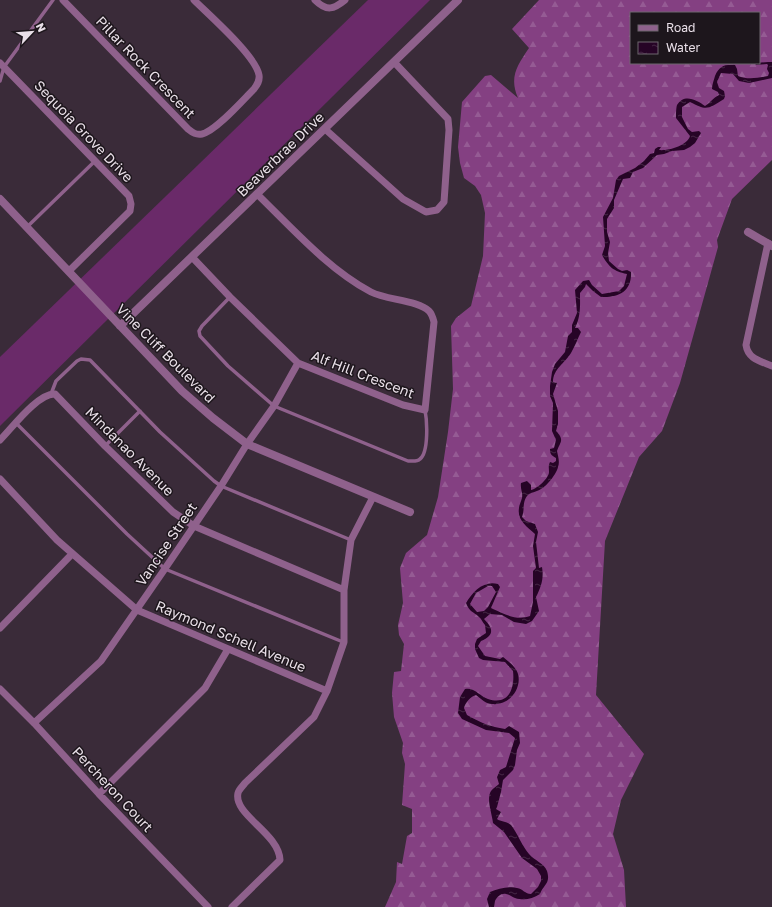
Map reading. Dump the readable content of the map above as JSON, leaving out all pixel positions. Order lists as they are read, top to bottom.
{
  "streets": {
    "street": [
      "Pillar Rock Crescent",
      "Sequoia Grove Drive",
      "Beaverbrae Drive",
      "Vine Cliff Boulevard",
      "Alf Hill Crescent",
      "Mindanao Avenue",
      "Vancise Street",
      "Raymond Schell Avenue",
      "Percheron Court"
    ]
  },
  "crossings": [
    ["Sequoia Grove Drive", "Vine Cliff Boulevard"],
    ["Beaverbrae Drive", "Vine Cliff Boulevard"],
    ["Beaverbrae Drive", "Alf Hill Crescent"],
    ["Vine Cliff Boulevard", "Vancise Street"],
    ["Alf Hill Crescent", "Vancise Street"],
    ["Mindanao Avenue", "Vancise Street"],
    ["Vancise Street", "Raymond Schell Avenue"],
    ["Vancise Street", "Percheron Court"]
  ],
  "legend": ["Road", "Water"],
  "north": "top right"
}
